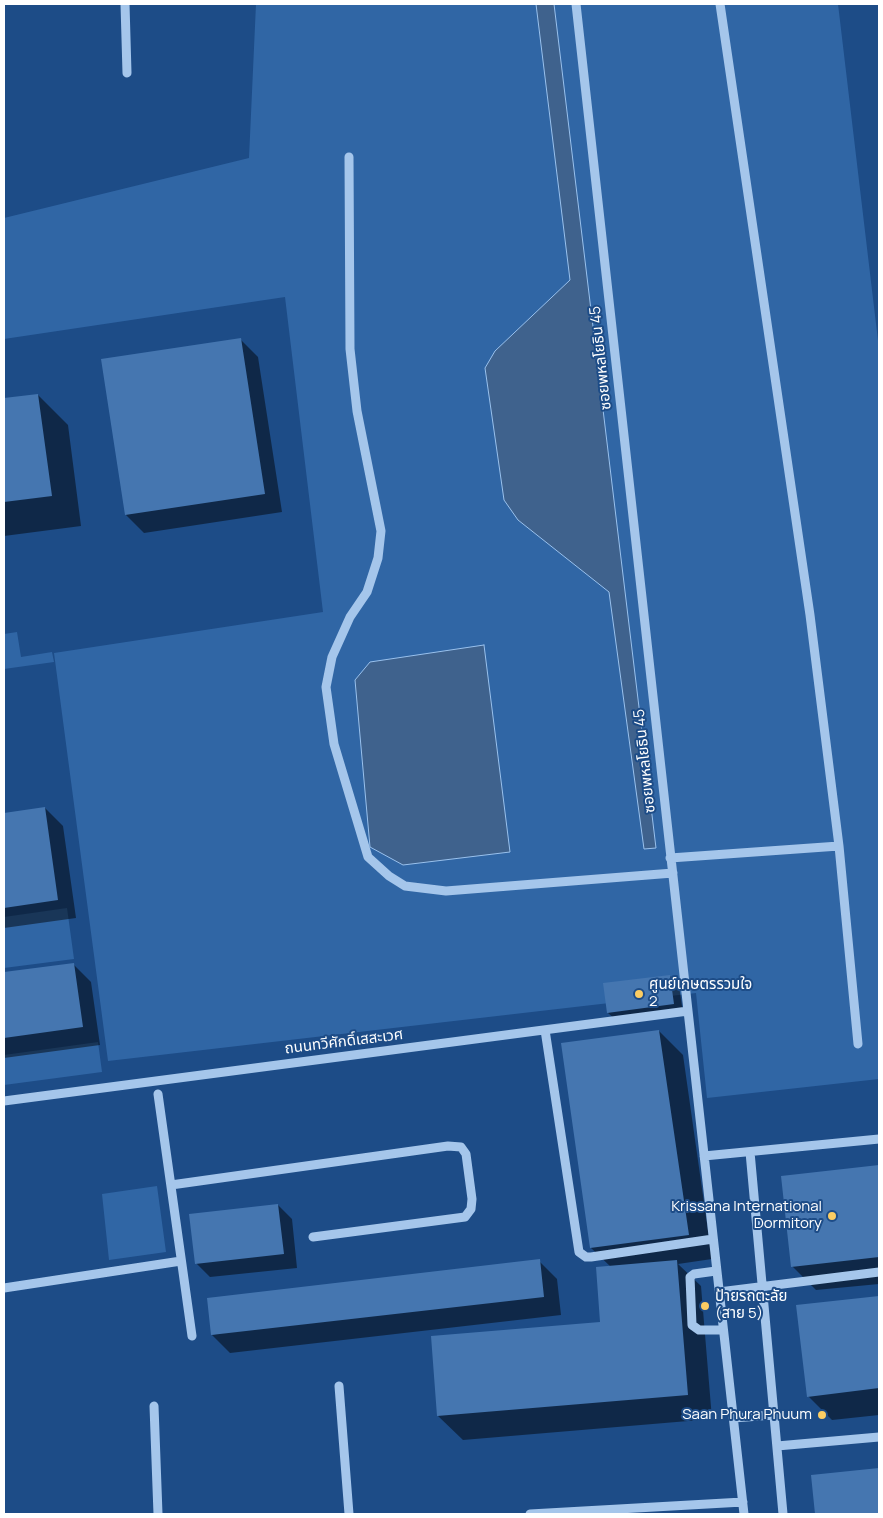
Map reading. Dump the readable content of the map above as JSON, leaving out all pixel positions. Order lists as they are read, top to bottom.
{
  "streets": {
    "street": ["ซอยพหลโยธิน 45", "ถนนทวีศักดิ์เสสะเวศ"]
  },
  "crossings": [
    ["ซอยพหลโยธิน 45", "ถนนทวีศักดิ์เสสะเวศ"]
  ],
  "places": [
    "ศูนย์เกษตรรวมใจ 2",
    "Krissana International Dormitory",
    "ป้ายรถตะลัย (สาย 5)",
    "Saan Phura Phuum"
  ]
}
